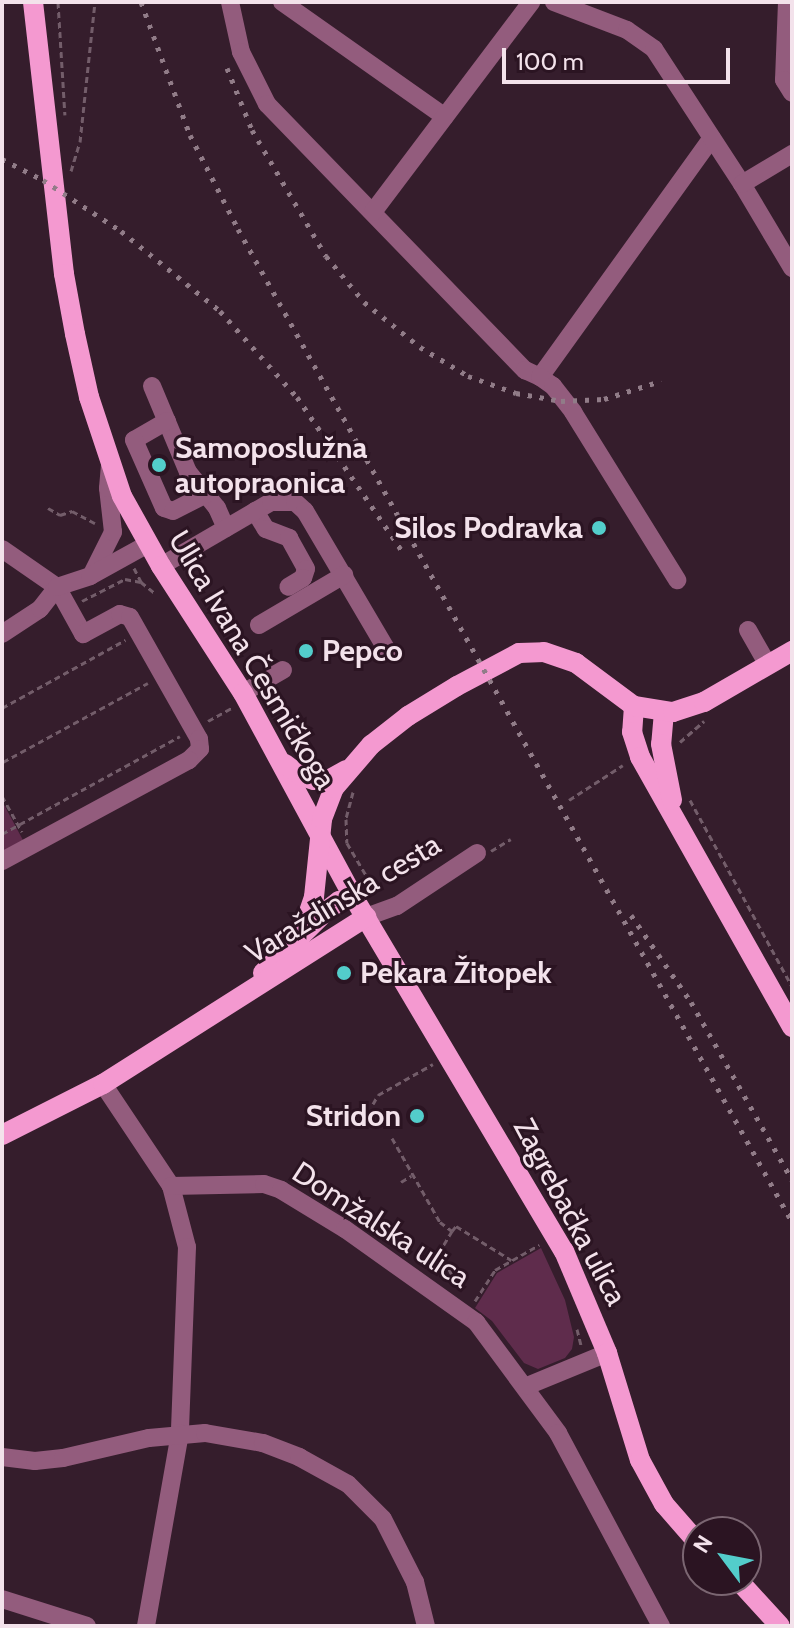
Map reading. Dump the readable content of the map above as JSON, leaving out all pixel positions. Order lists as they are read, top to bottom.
{
  "streets": {
    "main road": ["Ulica Ivana Česmičkoga", "Varaždinska cesta", "Zagrebačka ulica"],
    "street": ["Domžalska ulica"]
  },
  "crossings": [
    ["Ulica Ivana Česmičkoga", "Varaždinska cesta"],
    ["Ulica Ivana Česmičkoga", "Zagrebačka ulica"],
    ["Varaždinska cesta", "Zagrebačka ulica"]
  ],
  "places": [
    "Samoposlužna autopraonica",
    "Silos Podravka",
    "Pepco",
    "Pekara Žitopek",
    "Stridon"
  ],
  "scale_bar": "100 m",
  "north": "top left"
}
